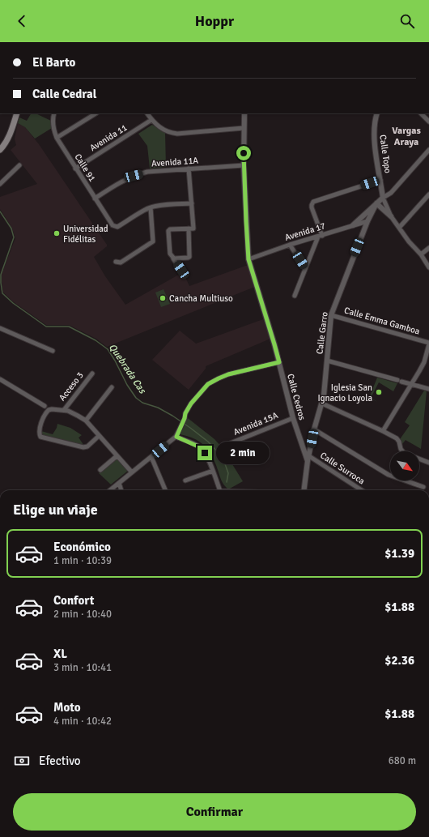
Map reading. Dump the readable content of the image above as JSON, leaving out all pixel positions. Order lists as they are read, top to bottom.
{
  "streets": {
    "street": [
      "Avenida 11",
      "Calle Topo",
      "Avenida 11A",
      "Calle 91",
      "Avenida 17",
      "Calle Emma Gamboa",
      "Calle Garro",
      "Acceso 3",
      "Calle Cedros",
      "Avenida 15A",
      "Calle Surroca"
    ]
  },
  "crossings": [
    ["Avenida 11", "Calle 91"],
    ["Calle Topo", "Calle Garro"],
    ["Avenida 11A", "Calle 91"],
    ["Avenida 11A", "Calle Cedros"],
    ["Avenida 17", "Calle Garro"],
    ["Avenida 17", "Calle Cedros"],
    ["Calle Emma Gamboa", "Calle Garro"],
    ["Calle Garro", "Calle Cedros"],
    ["Calle Garro", "Calle Surroca"],
    ["Calle Cedros", "Avenida 15A"],
    ["Calle Cedros", "Calle Surroca"]
  ],
  "districts": ["Vargas Araya"],
  "water": ["Quebrada Cas"],
  "places": ["Universidad Fidélitas", "Cancha Multiuso", "Iglesia San Ignacio Loyola"],
  "north": "bottom right",
  "page": {
    "header": "Hoppr",
    "banner": ["El Barto", "Calle Cedral"],
    "bubble": "2 min",
    "heading": "Elige un viaje",
    "list": [
      {
        "name": "Económico",
        "note": "1 min · 10:39",
        "value": "$1.39"
      },
      {
        "name": "Confort",
        "note": "2 min · 10:40",
        "value": "$1.88"
      },
      {
        "name": "XL",
        "note": "3 min · 10:41",
        "value": "$2.36"
      },
      {
        "name": "Moto",
        "note": "4 min · 10:42",
        "value": "$1.88"
      }
    ],
    "pay": ["Efectivo", "680 m"],
    "buttons": "Confirmar"
  }
}
